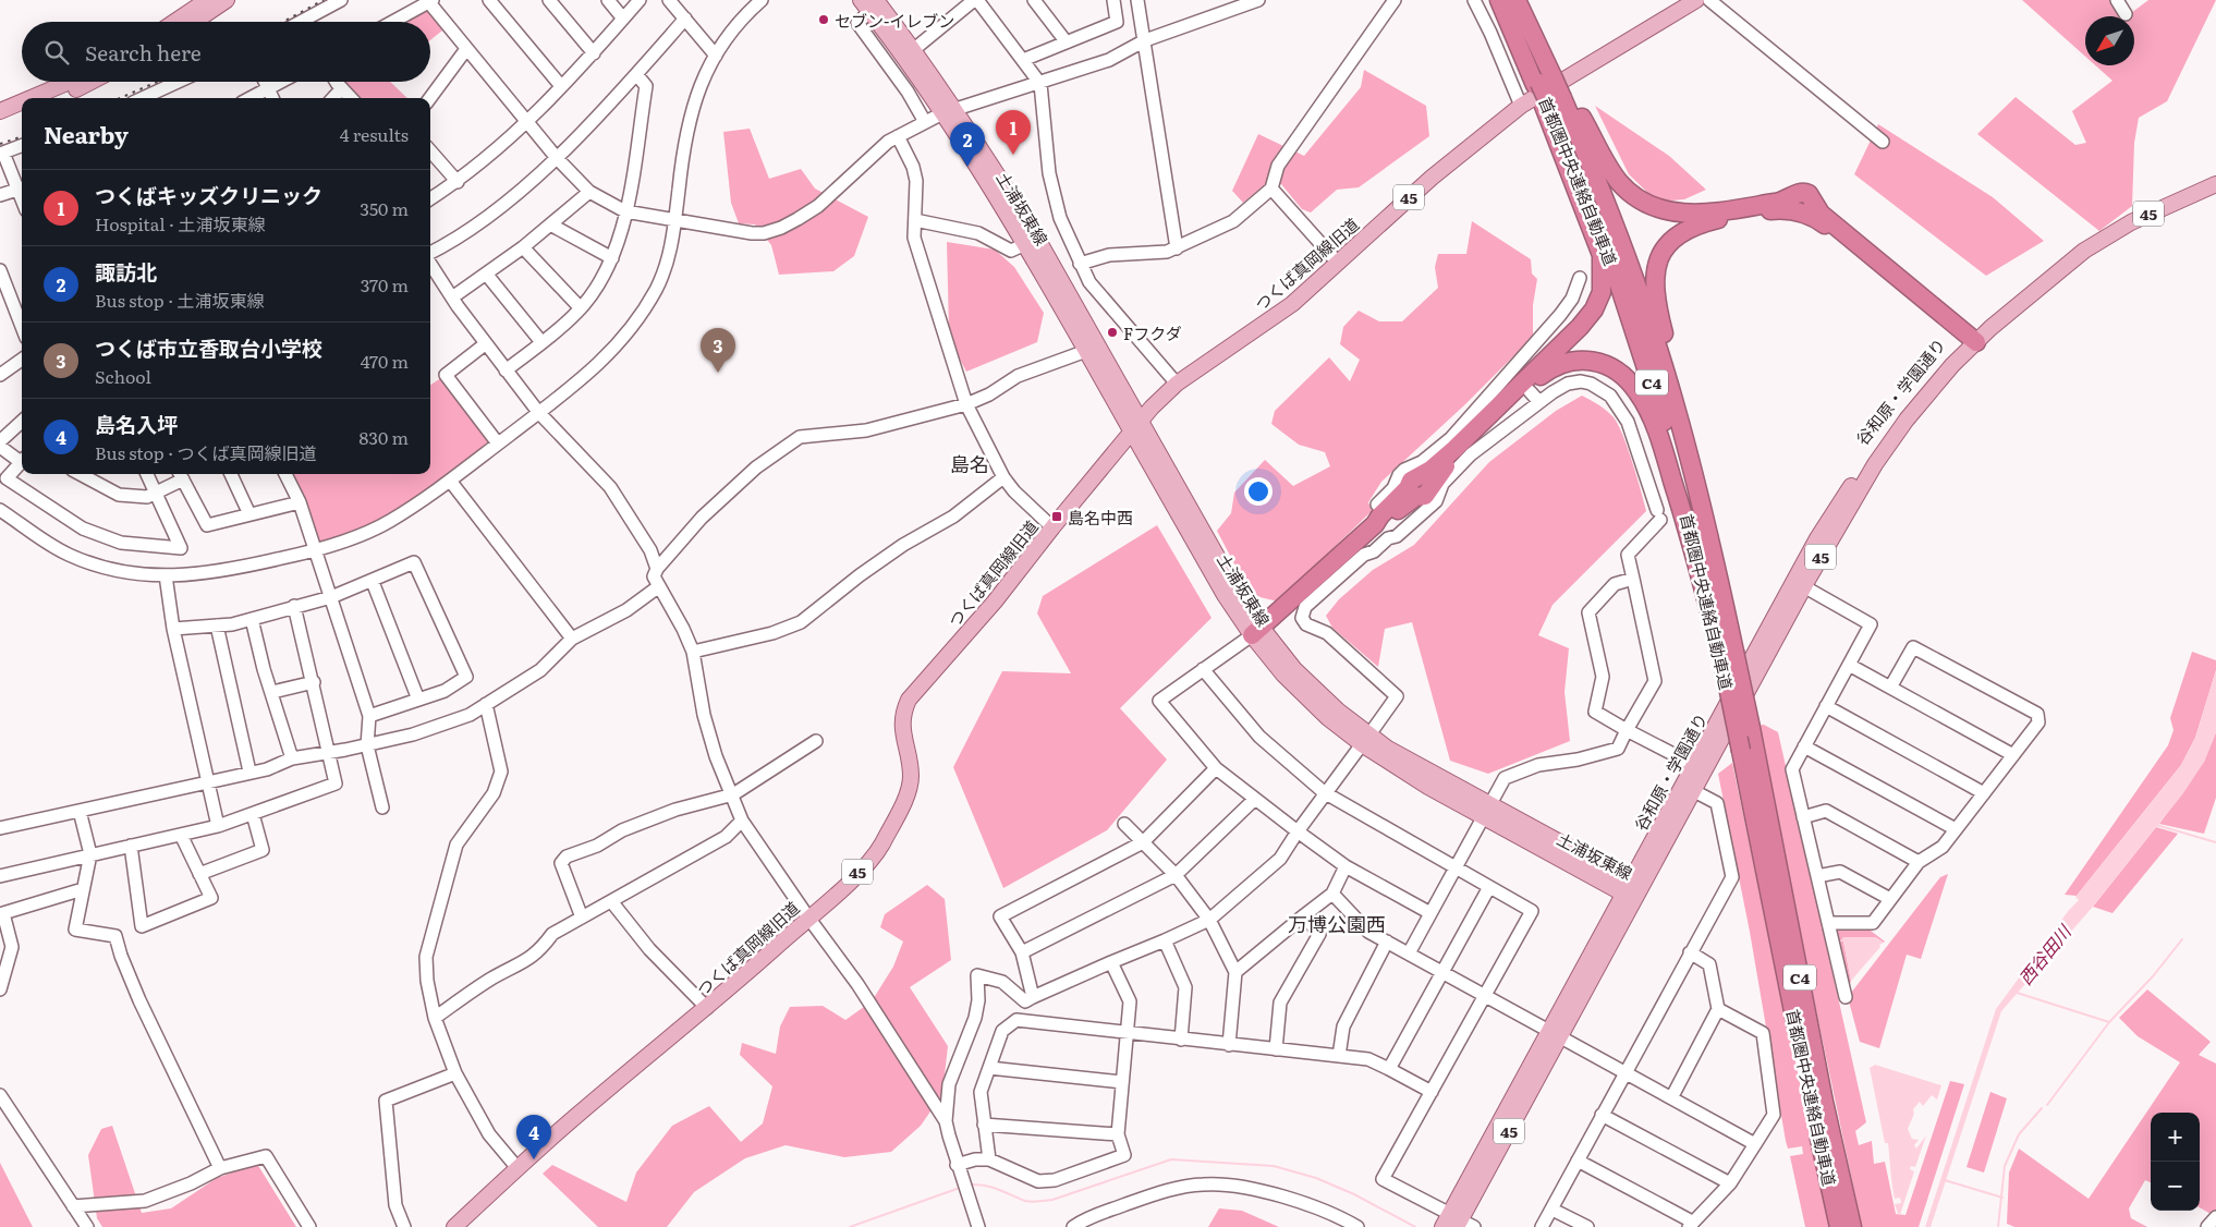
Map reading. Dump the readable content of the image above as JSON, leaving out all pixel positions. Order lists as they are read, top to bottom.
{
  "streets": {
    "highway": ["首都圏中央連絡自動車道", "C4"],
    "main road": [
      "45",
      "土浦坂東線",
      "つくば真岡線旧道",
      "谷和原・学園通り"
    ]
  },
  "crossings": [
    ["土浦坂東線", "つくば真岡線旧道"],
    ["土浦坂東線", "谷和原・学園通り"]
  ],
  "districts": ["島名", "万博公園西"],
  "water": ["西谷田川"],
  "places": {
    "other": ["セブン-イレブン", "Fフクダ"],
    "transit": ["島名中西"]
  },
  "north": "bottom left",
  "page": {
    "search": "Search here",
    "heading": ["Nearby", "4 results"],
    "pins": [
      "1",
      "2",
      "3",
      "4"
    ],
    "list": [
      {
        "mark": "1",
        "name": "つくばキッズクリニック",
        "note": "Hospital · 土浦坂東線",
        "value": "350 m"
      },
      {
        "mark": "2",
        "name": "諏訪北",
        "note": "Bus stop · 土浦坂東線",
        "value": "370 m"
      },
      {
        "mark": "3",
        "name": "つくば市立香取台小学校",
        "note": "School",
        "value": "470 m"
      },
      {
        "mark": "4",
        "name": "島名入坪",
        "note": "Bus stop · つくば真岡線旧道",
        "value": "830 m"
      }
    ],
    "map_buttons": ["+", "−"]
  }
}
